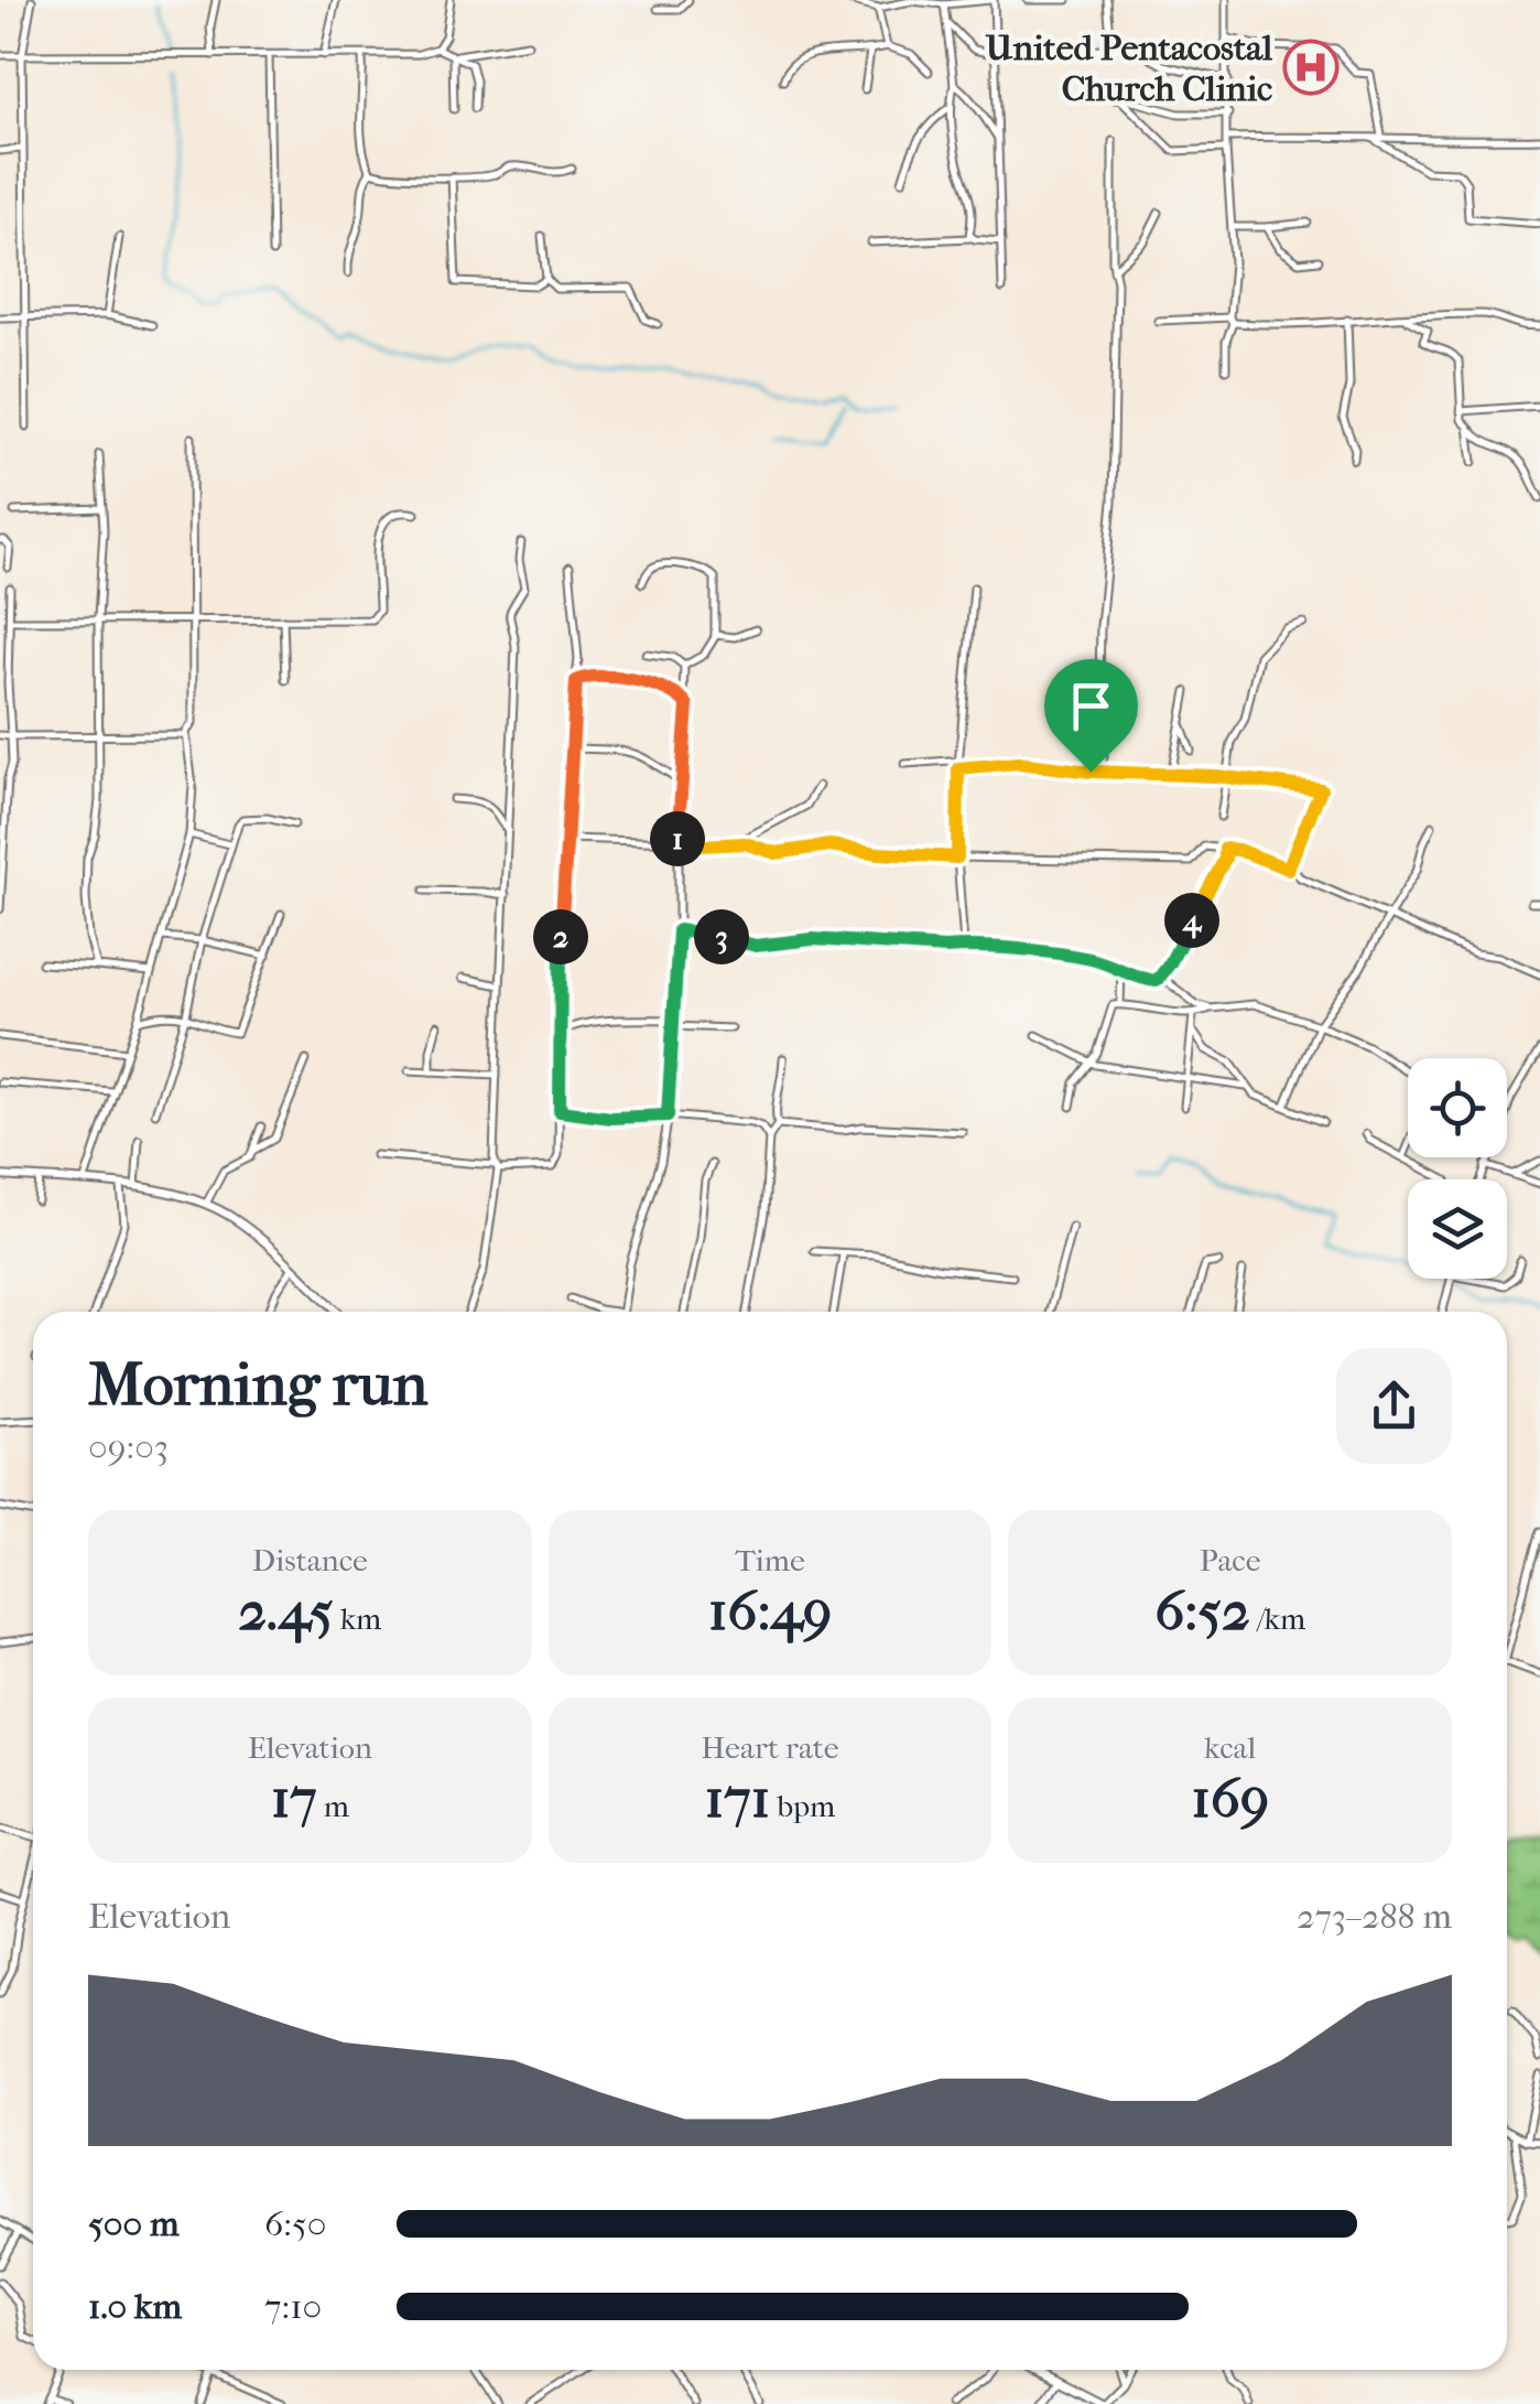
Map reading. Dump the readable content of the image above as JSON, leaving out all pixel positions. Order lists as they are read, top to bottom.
{
  "places": {
    "hospital": ["United Pentacostal Church Clinic"]
  },
  "page": {
    "pins": [
      "1",
      "4",
      "2",
      "3"
    ],
    "heading": ["Morning run", "09:03"],
    "stats": [
      ["Distance", "2.45 km"],
      ["Time", "16:49"],
      ["Pace", "6:52 /km"],
      ["Elevation", "17 m"],
      ["Heart rate", "171 bpm"],
      ["kcal", "169"]
    ],
    "chart": ["Elevation", "273–288 m"],
    "list": [
      {
        "name": "500 m",
        "note": "6:50"
      },
      {
        "name": "1.0 km",
        "note": "7:10"
      }
    ]
  }
}
